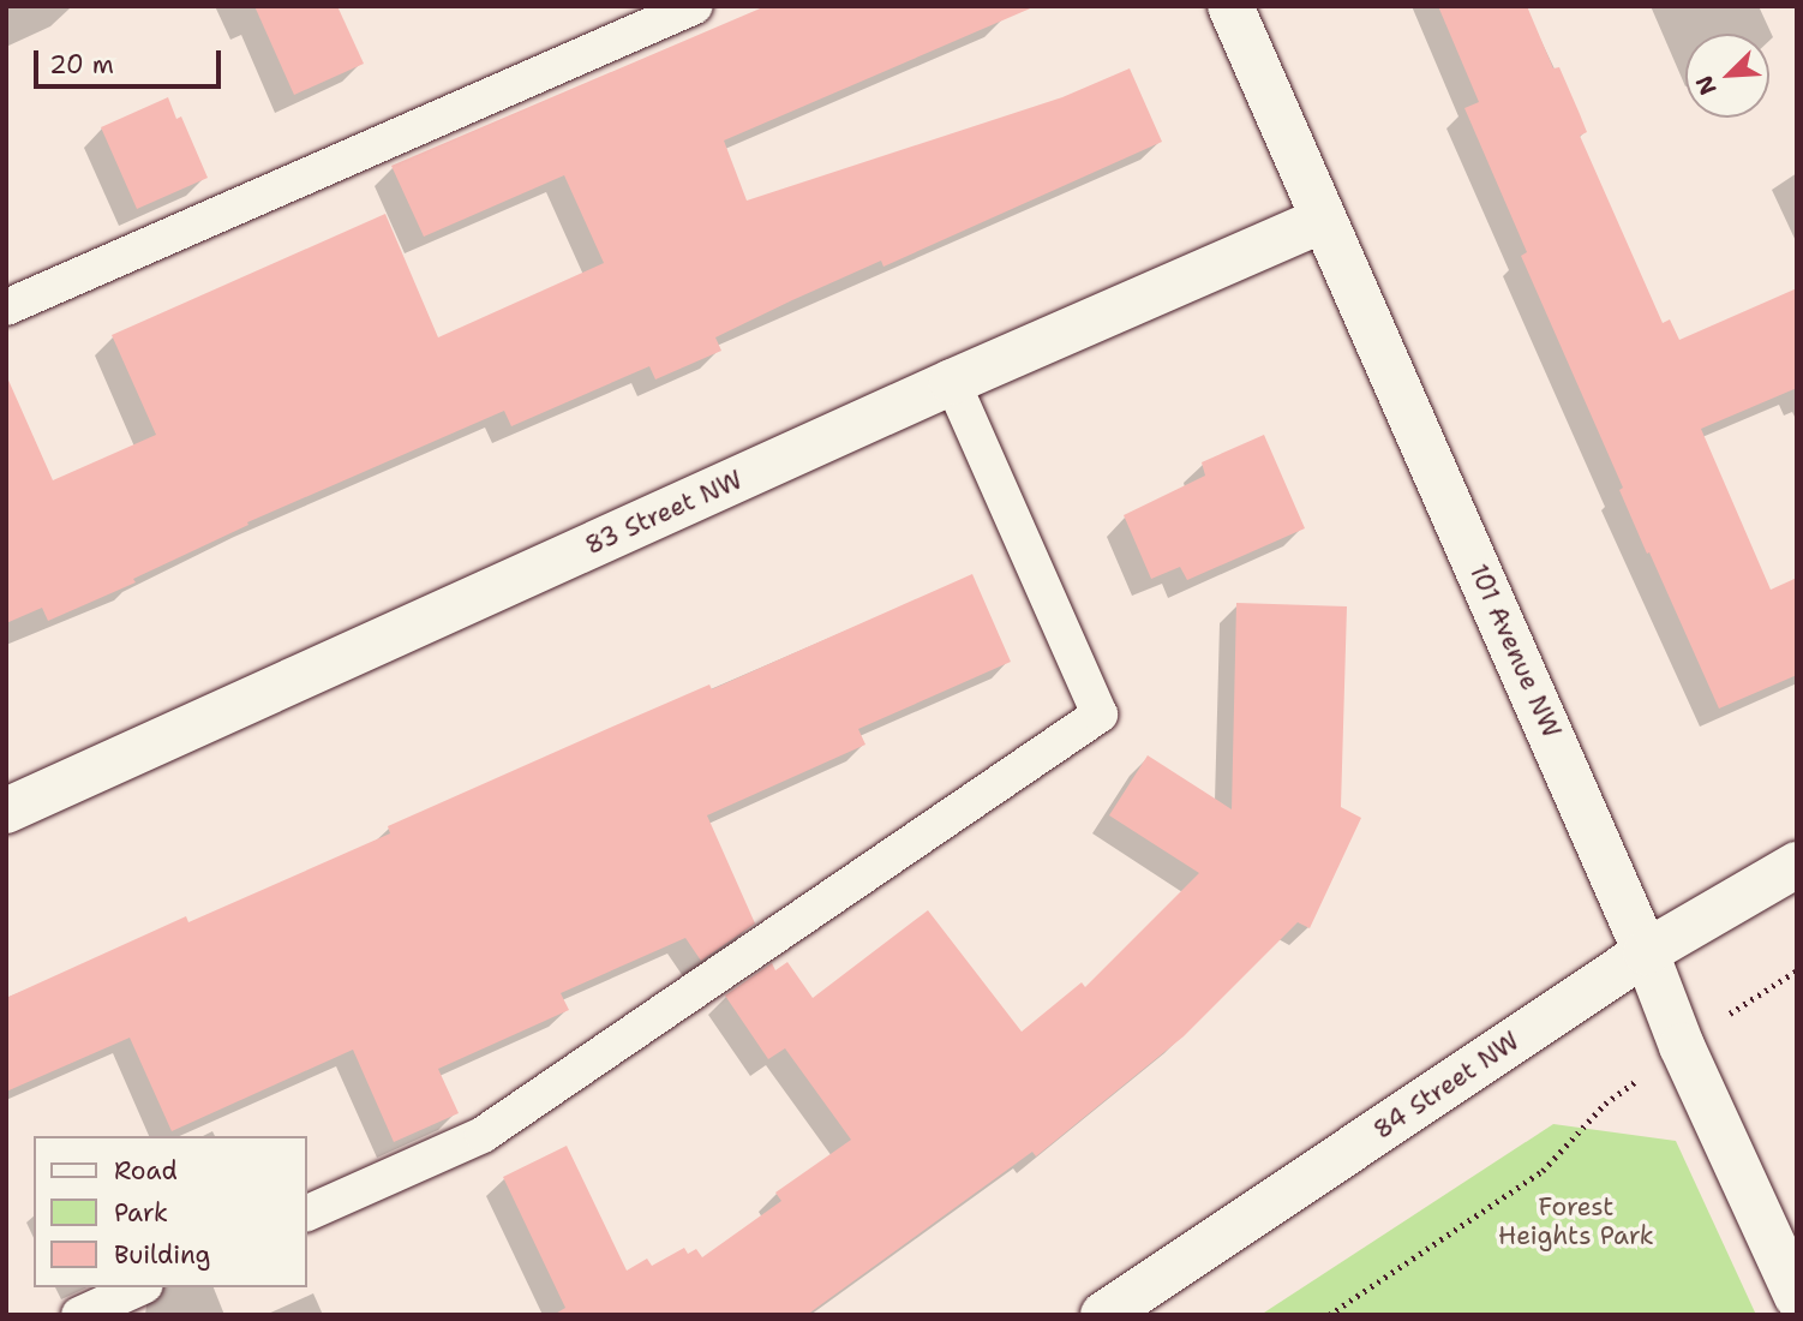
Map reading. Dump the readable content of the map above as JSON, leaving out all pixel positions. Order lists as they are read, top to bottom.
{
  "streets": {
    "street": ["83 Street NW", "101 Avenue NW", "84 Street NW"]
  },
  "crossings": [
    ["83 Street NW", "101 Avenue NW"],
    ["101 Avenue NW", "84 Street NW"]
  ],
  "parks": ["Forest Heights Park"],
  "legend": ["Road", "Park", "Building"],
  "scale_bar": "20 m",
  "north": "bottom left"
}
